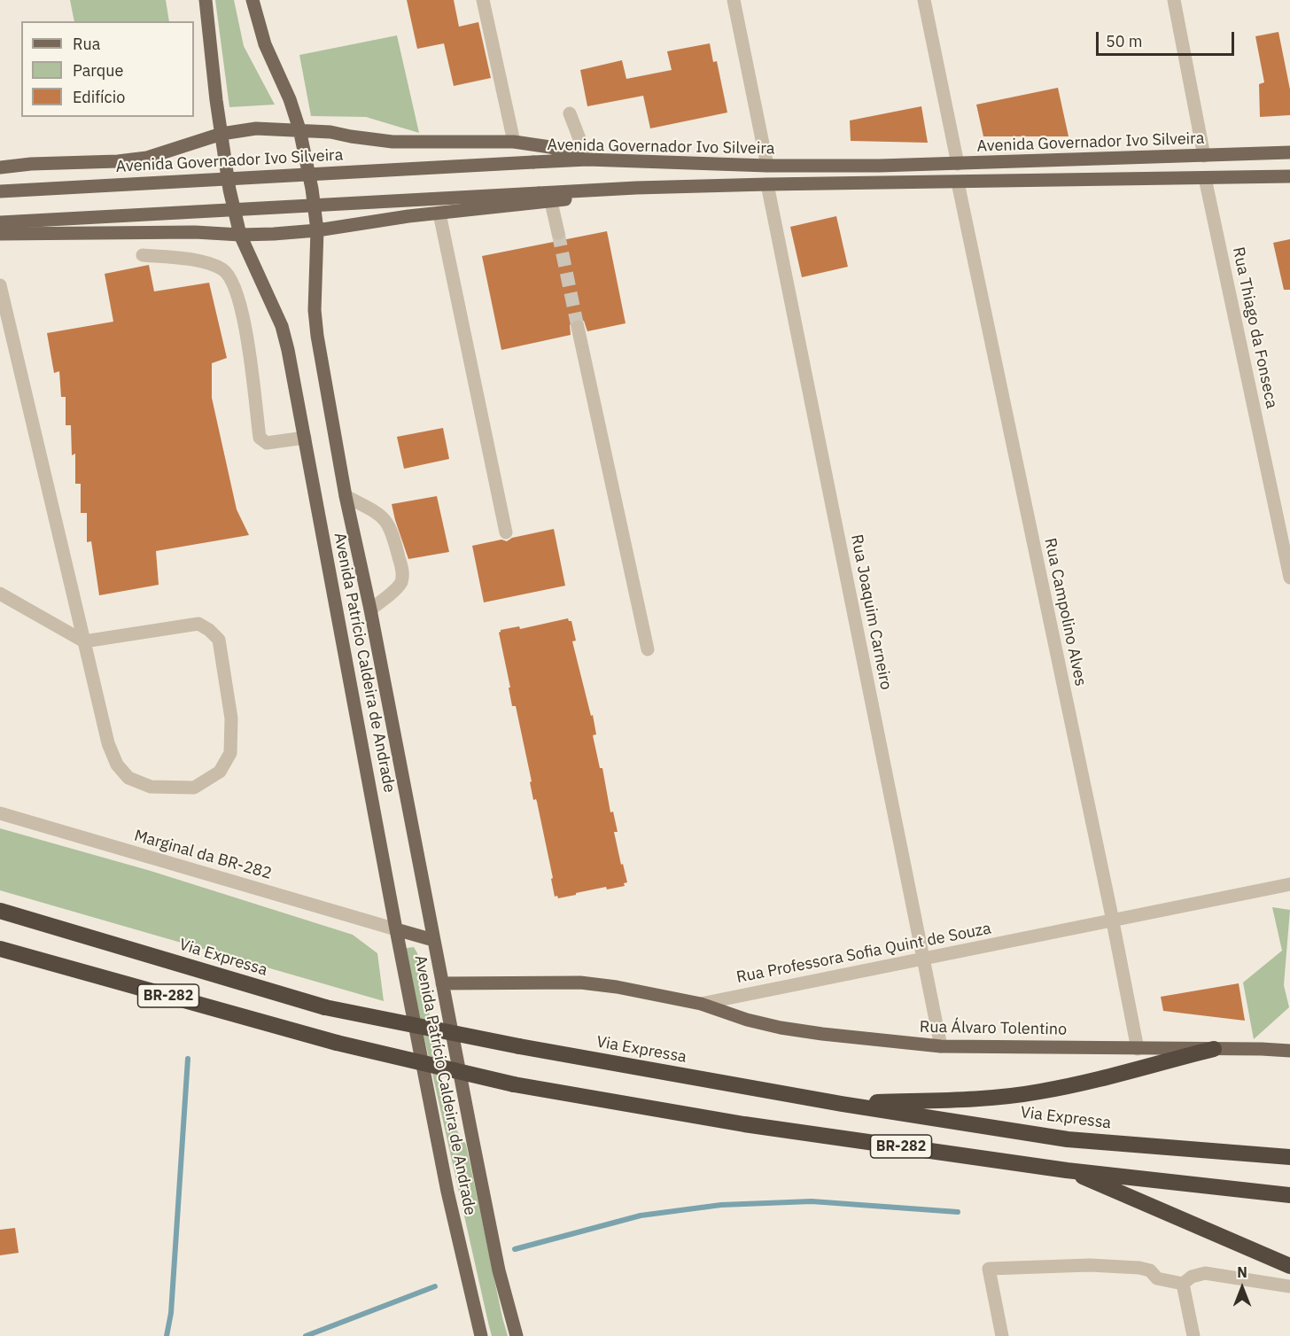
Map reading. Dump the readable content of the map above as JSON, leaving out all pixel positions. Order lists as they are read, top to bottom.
{
  "streets": {
    "highway": ["Via Expressa", "BR-282"],
    "main road": [
      "Avenida Governador Ivo Silveira",
      "Avenida Patrício Caldeira de Andrade",
      "Rua Professora Sofia Quint de Souza",
      "Rua Álvaro Tolentino"
    ],
    "street": [
      "Rua Thiago da Fonseca",
      "Rua Joaquim Carneiro",
      "Rua Campolino Alves",
      "Marginal da BR-282"
    ]
  },
  "crossings": [
    ["Rua Joaquim Carneiro", "Rua Professora Sofia Quint de Souza"],
    ["Rua Joaquim Carneiro", "Rua Álvaro Tolentino"],
    ["Rua Campolino Alves", "Rua Professora Sofia Quint de Souza"],
    ["Rua Campolino Alves", "Rua Álvaro Tolentino"],
    ["Avenida Patrício Caldeira de Andrade", "Marginal da BR-282"],
    ["Avenida Patrício Caldeira de Andrade", "Rua Professora Sofia Quint de Souza"],
    ["Rua Professora Sofia Quint de Souza", "Rua Álvaro Tolentino"]
  ],
  "legend": ["Rua", "Parque", "Edifício"],
  "scale_bar": "50 m",
  "north": "top"
}
